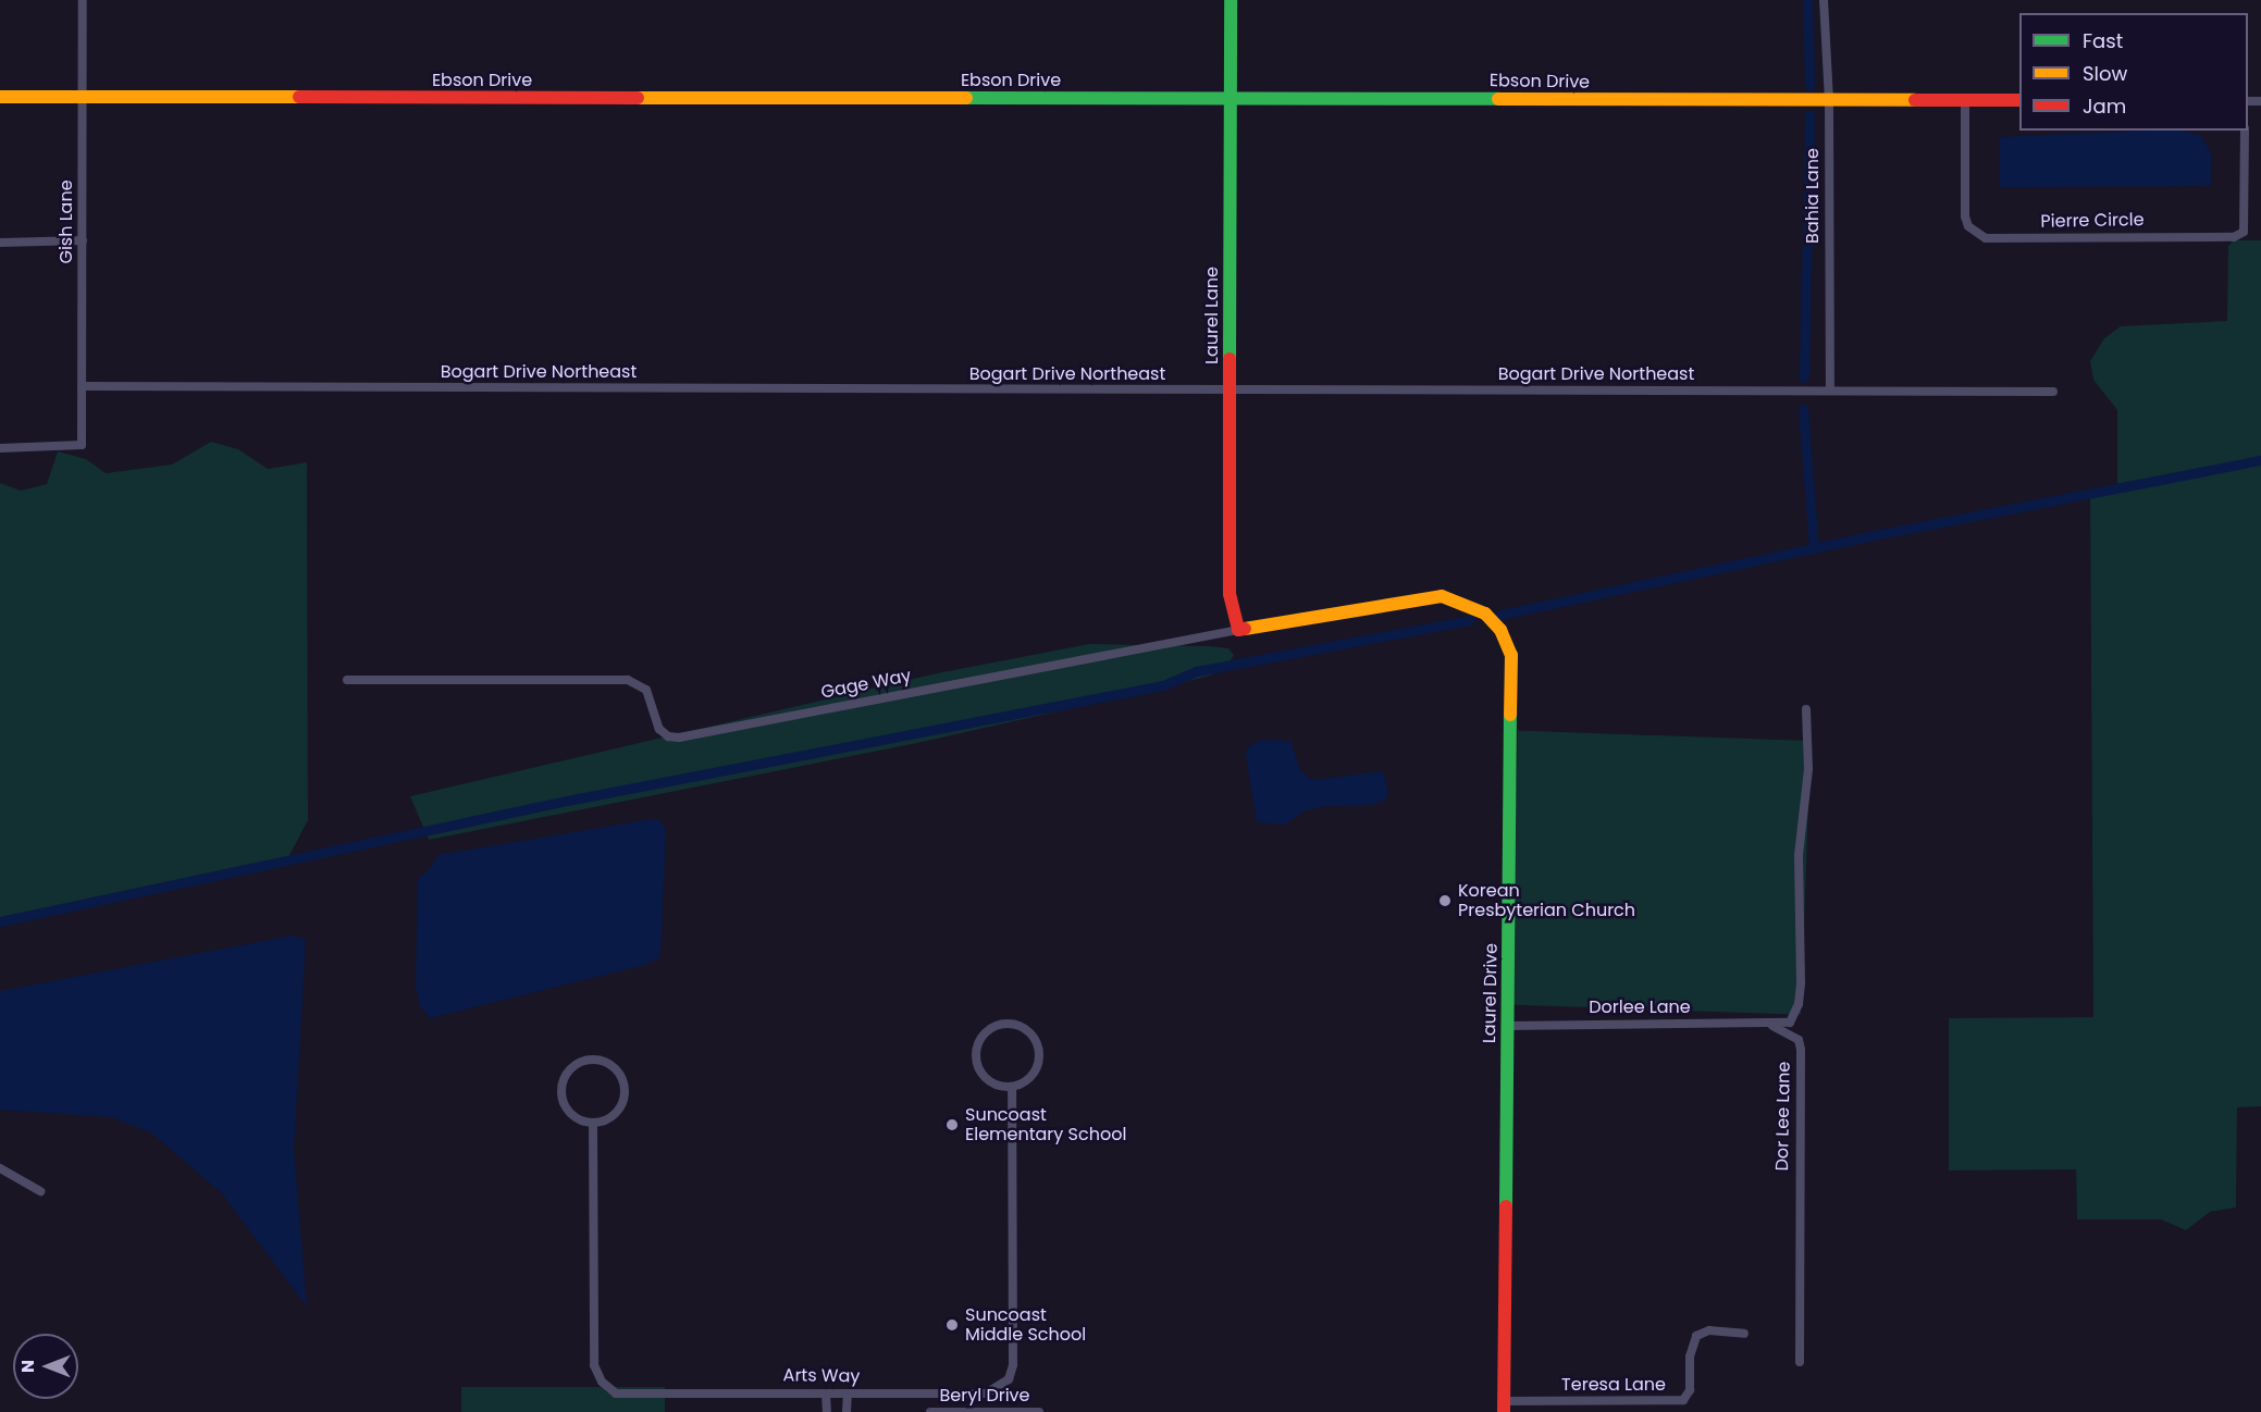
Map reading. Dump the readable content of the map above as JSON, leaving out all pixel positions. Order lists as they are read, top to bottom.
{
  "streets": {
    "street": [
      "Ebson Drive",
      "Bahia Lane",
      "Pierre Circle",
      "Gish Lane",
      "Laurel Lane",
      "Bogart Drive Northeast",
      "Gage Way",
      "Laurel Drive",
      "Dorlee Lane",
      "Dor Lee Lane",
      "Arts Way",
      "Teresa Lane",
      "Beryl Drive"
    ]
  },
  "crossings": [
    ["Ebson Drive", "Bahia Lane"],
    ["Ebson Drive", "Pierre Circle"],
    ["Ebson Drive", "Gish Lane"],
    ["Ebson Drive", "Laurel Lane"],
    ["Bahia Lane", "Bogart Drive Northeast"],
    ["Gish Lane", "Bogart Drive Northeast"],
    ["Laurel Lane", "Bogart Drive Northeast"],
    ["Laurel Lane", "Gage Way"],
    ["Gage Way", "Laurel Drive"],
    ["Laurel Drive", "Dorlee Lane"],
    ["Laurel Drive", "Teresa Lane"],
    ["Dorlee Lane", "Dor Lee Lane"]
  ],
  "places": ["Korean Presbyterian Church", "Suncoast Elementary School", "Suncoast Middle School"],
  "legend": ["Fast", "Slow", "Jam"],
  "north": "left"
}
